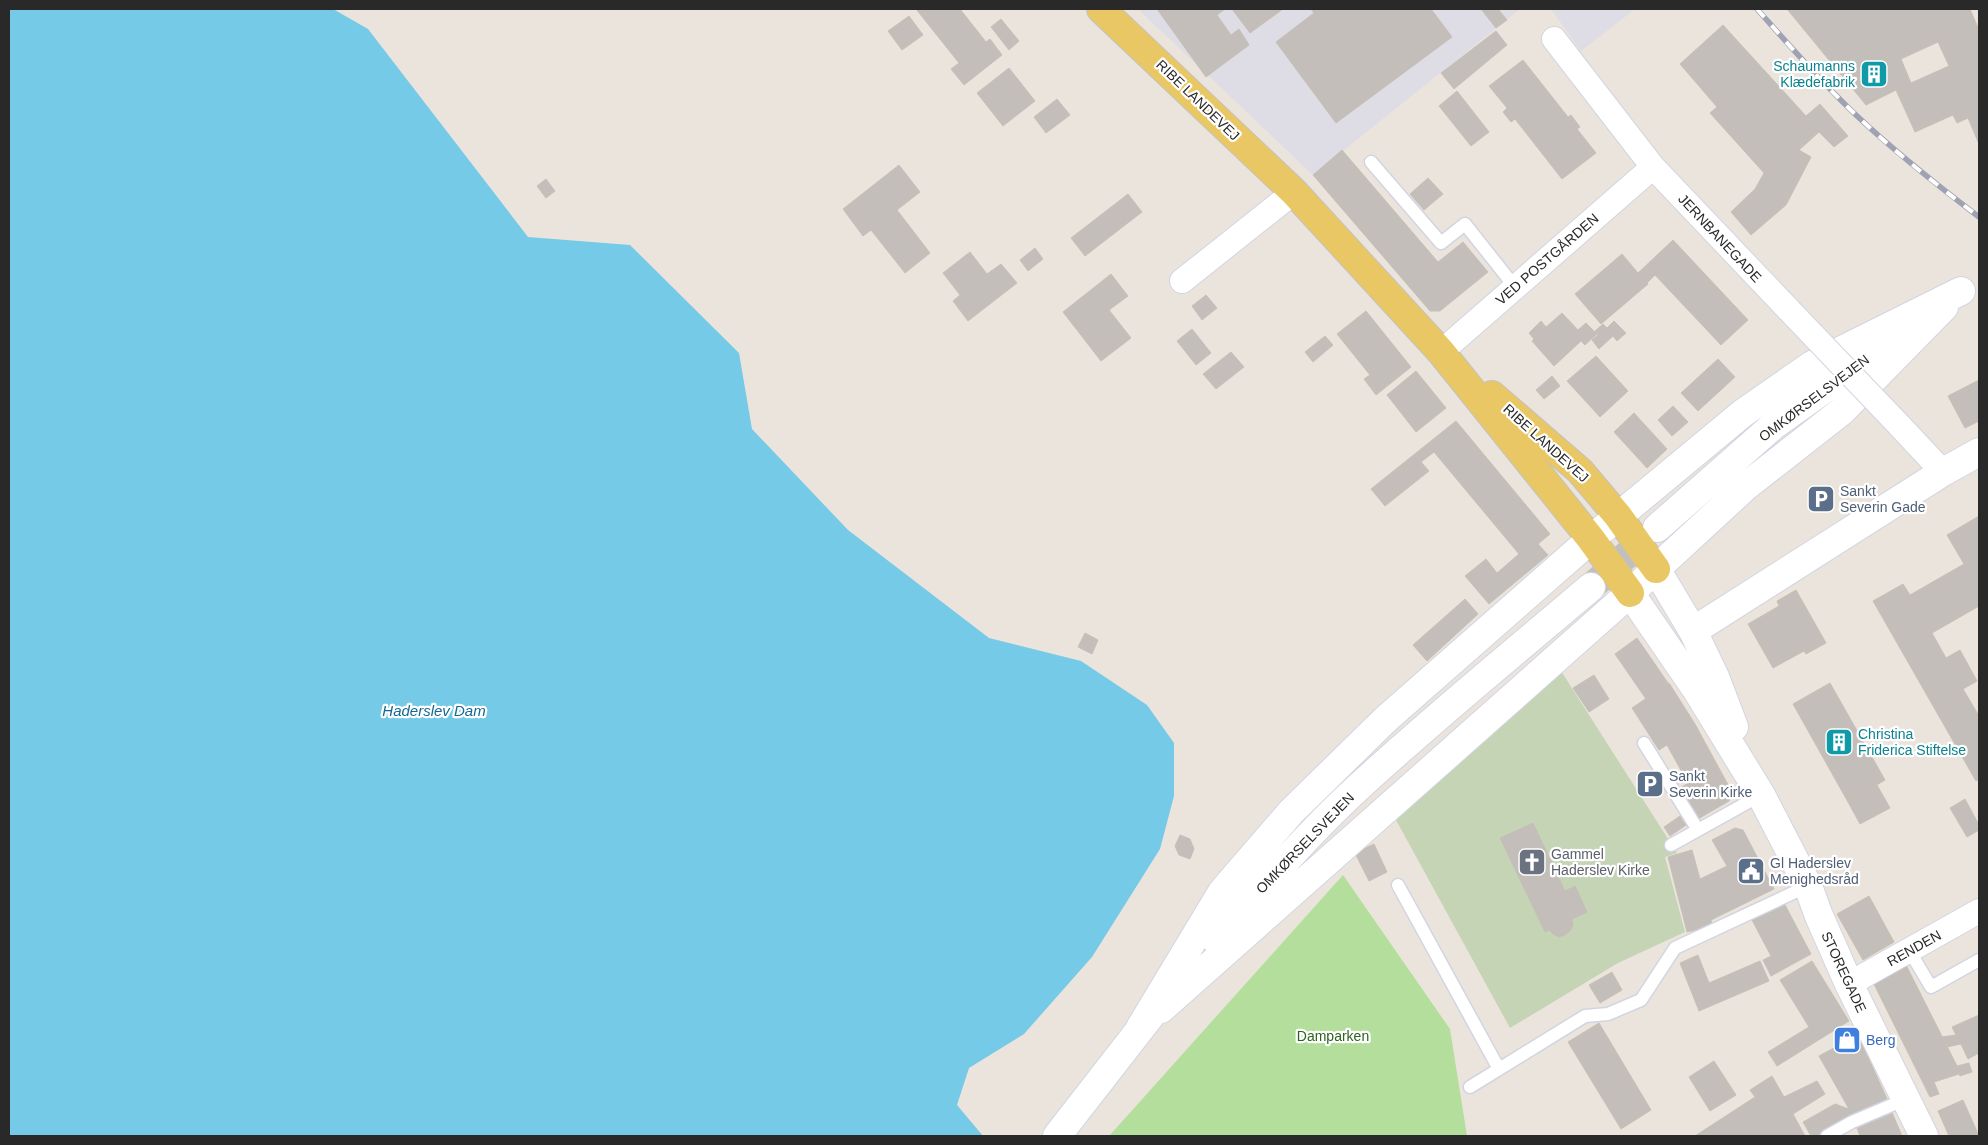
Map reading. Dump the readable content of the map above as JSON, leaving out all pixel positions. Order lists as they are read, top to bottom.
{
  "streets": {
    "main road": ["RIBE LANDEVEJ", "OMKØRSELSVEJEN", "STOREGADE"],
    "street": ["JERNBANEGADE", "VED POSTGÅRDEN", "RENDEN"]
  },
  "crossings": [
    ["RIBE LANDEVEJ", "VED POSTGÅRDEN"],
    ["RIBE LANDEVEJ", "STOREGADE"],
    ["JERNBANEGADE", "VED POSTGÅRDEN"],
    ["RENDEN", "STOREGADE"]
  ],
  "water": ["Haderslev Dam"],
  "parks": ["Damparken"],
  "places": {
    "building": ["Schaumanns Klædefabrik", "Christina Friderica Stiftelse"],
    "parking": ["Sankt Severin Gade", "Sankt Severin Kirke"],
    "church": ["Gammel Haderslev Kirke"],
    "public building": ["Gl Haderslev Menighedsråd"],
    "shop": ["Berg"]
  }
}
